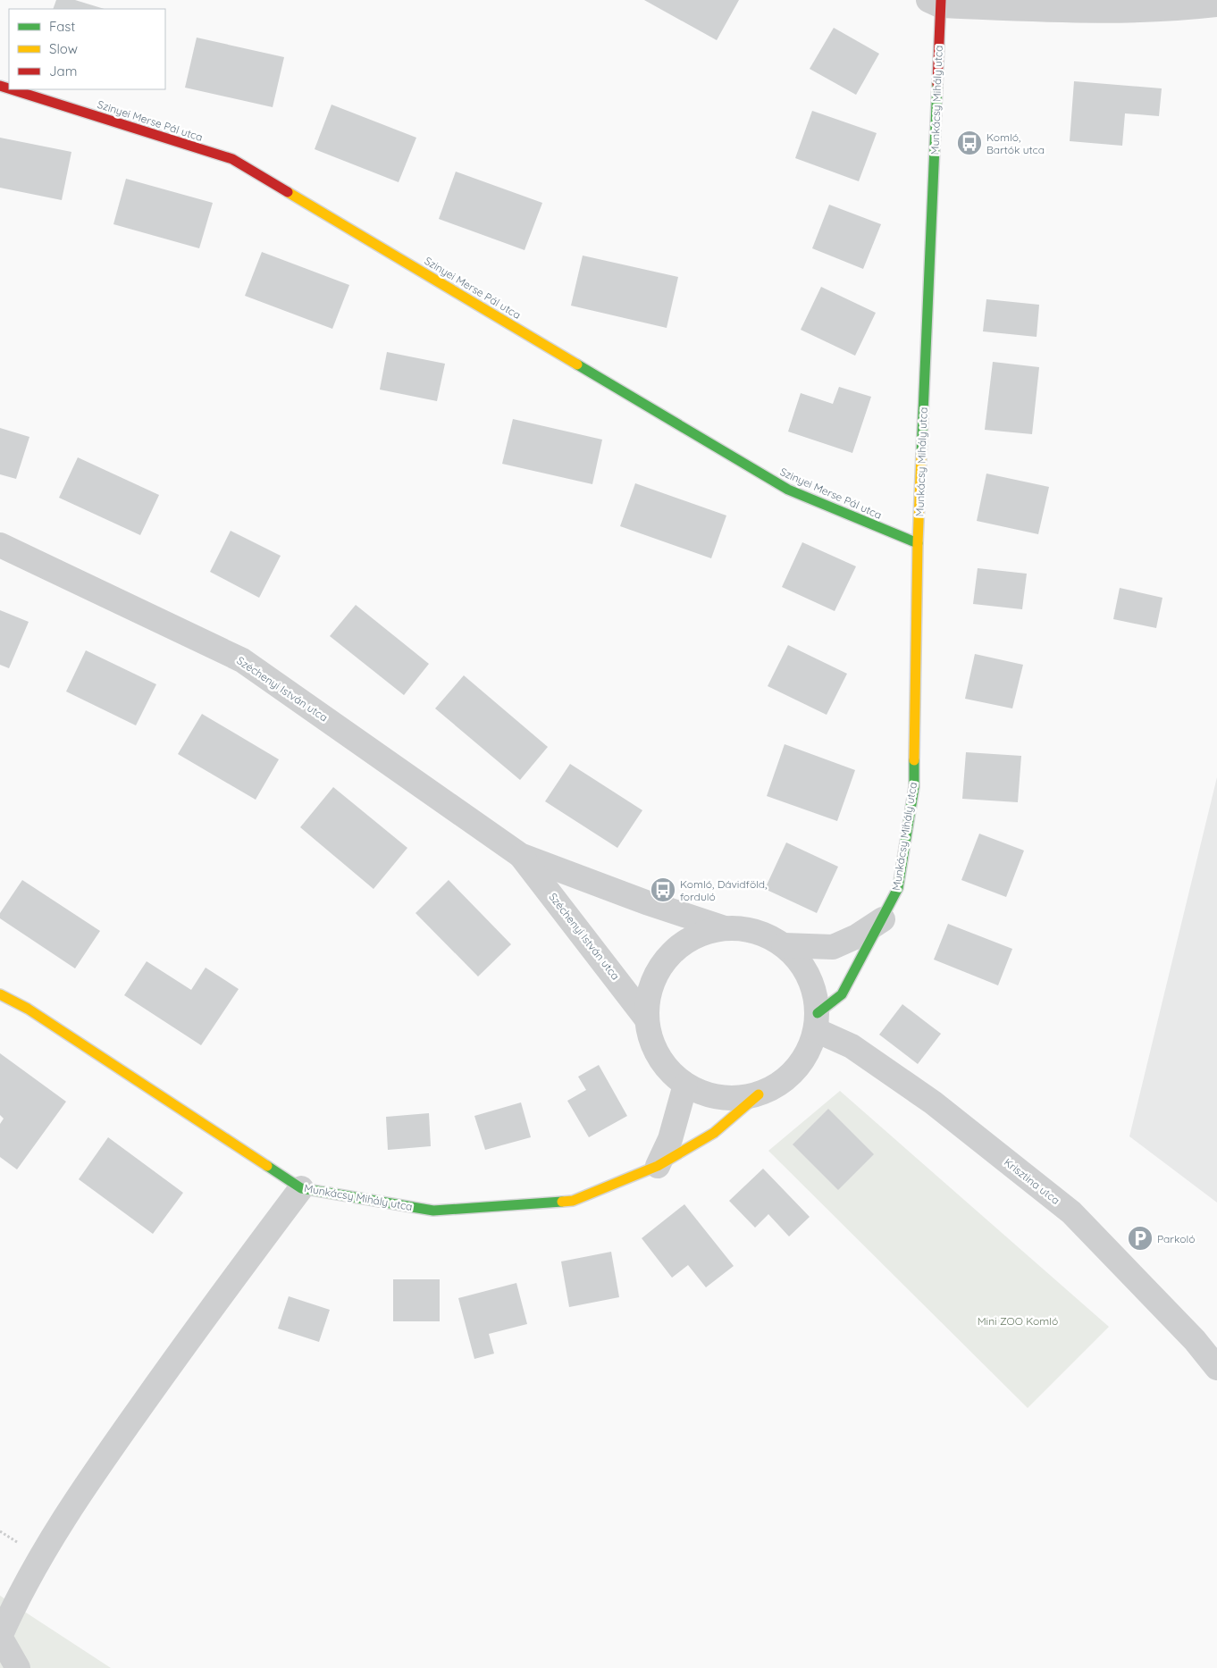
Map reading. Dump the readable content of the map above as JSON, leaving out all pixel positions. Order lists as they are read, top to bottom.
{
  "streets": {
    "street": [
      "Munkácsy Mihály utca",
      "Szinyei Merse Pál utca",
      "Széchenyi István utca",
      "Krisztina utca"
    ]
  },
  "crossings": [
    ["Munkácsy Mihály utca", "Szinyei Merse Pál utca"],
    ["Munkácsy Mihály utca", "Krisztina utca"]
  ],
  "parks": ["Mini ZOO Komló"],
  "places": {
    "bus stop": ["Komló, Bartók utca", "Komló, Dávidföld, forduló"],
    "parking": ["Parkoló"]
  },
  "legend": ["Fast", "Slow", "Jam"]
}
